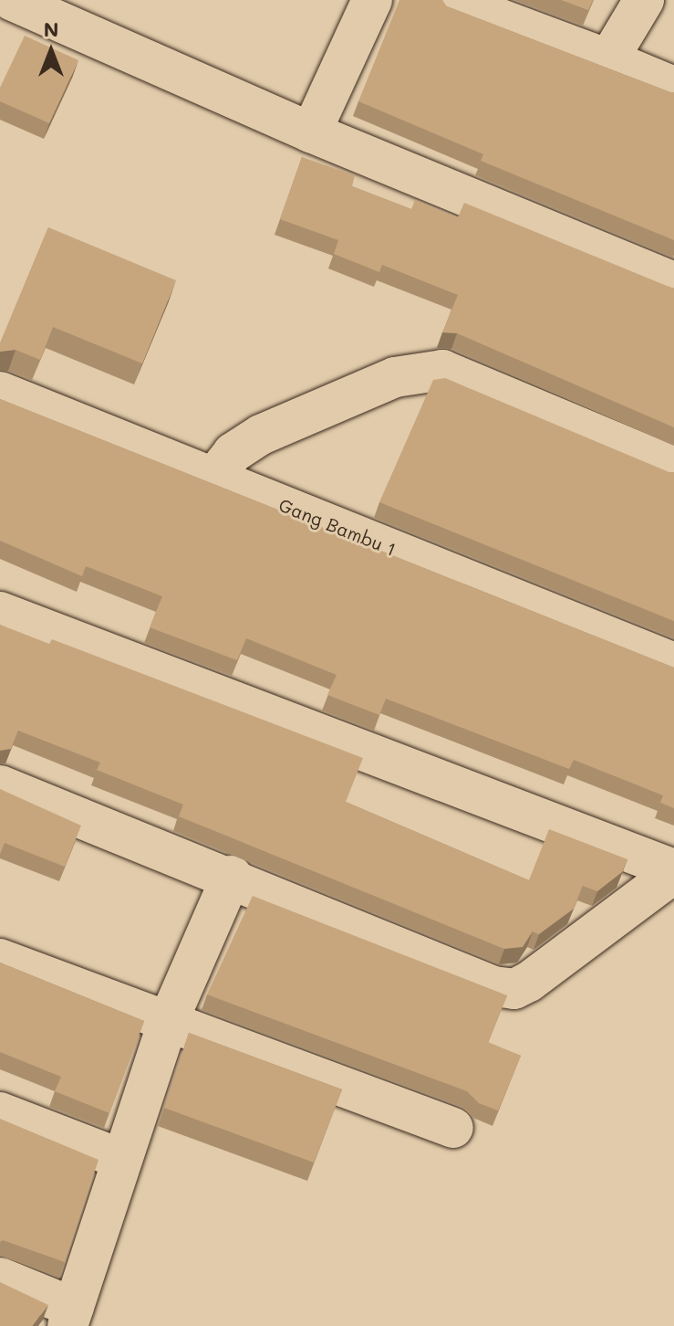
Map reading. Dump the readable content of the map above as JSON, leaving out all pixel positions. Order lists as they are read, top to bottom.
{
  "streets": {
    "street": ["Gang Bambu 1"]
  },
  "north": "top"
}
